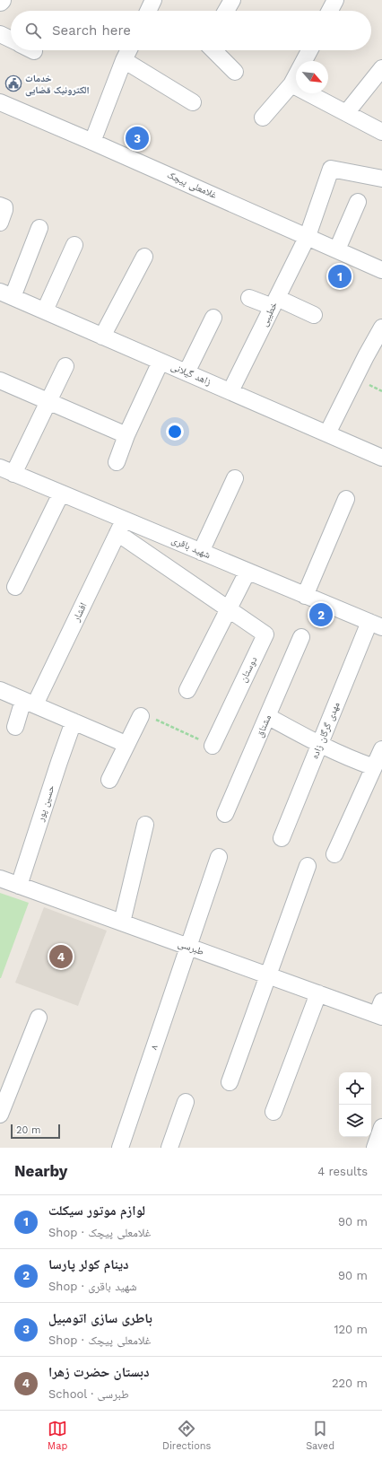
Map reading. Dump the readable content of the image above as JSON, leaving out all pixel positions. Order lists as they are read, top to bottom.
{
  "streets": {
    "street": [
      "غلامعلی پیچک",
      "خطیبی",
      "زاهد گیلانی",
      "شهید باقری",
      "افشار",
      "دوستان",
      "مشتاق",
      "مهدی گرگان زاده",
      "حسین پور",
      "طبرسی",
      "۸"
    ]
  },
  "crossings": [
    ["غلامعلی پیچک", "خطیبی"],
    ["خطیبی", "زاهد گیلانی"],
    ["شهید باقری", "افشار"],
    ["شهید باقری", "دوستان"],
    ["شهید باقری", "مهدی گرگان زاده"],
    ["افشار", "دوستان"],
    ["حسین پور", "طبرسی"],
    ["طبرسی", "۸"]
  ],
  "places": {
    "public building": ["خدمات الکترونیک قضایی"]
  },
  "scale_bar": "20 m",
  "north": "bottom right",
  "page": {
    "search": "Search here",
    "pins": [
      "3",
      "1",
      "2",
      "4"
    ],
    "scale": "20 m",
    "heading": ["Nearby", "4 results"],
    "list": [
      {
        "mark": "1",
        "name": "لوازم موتور سیکلت",
        "note": "Shop · غلامعلی پیچک",
        "value": "90 m"
      },
      {
        "mark": "2",
        "name": "دینام کولر پارسا",
        "note": "Shop · شهید باقری",
        "value": "90 m"
      },
      {
        "mark": "3",
        "name": "باطری سازی اتومبیل",
        "note": "Shop · غلامعلی پیچک",
        "value": "120 m"
      },
      {
        "mark": "4",
        "name": "دبستان حضرت زهرا",
        "note": "School · طبرسی",
        "value": "220 m"
      }
    ],
    "nav": ["Map", "Directions", "Saved"]
  }
}
